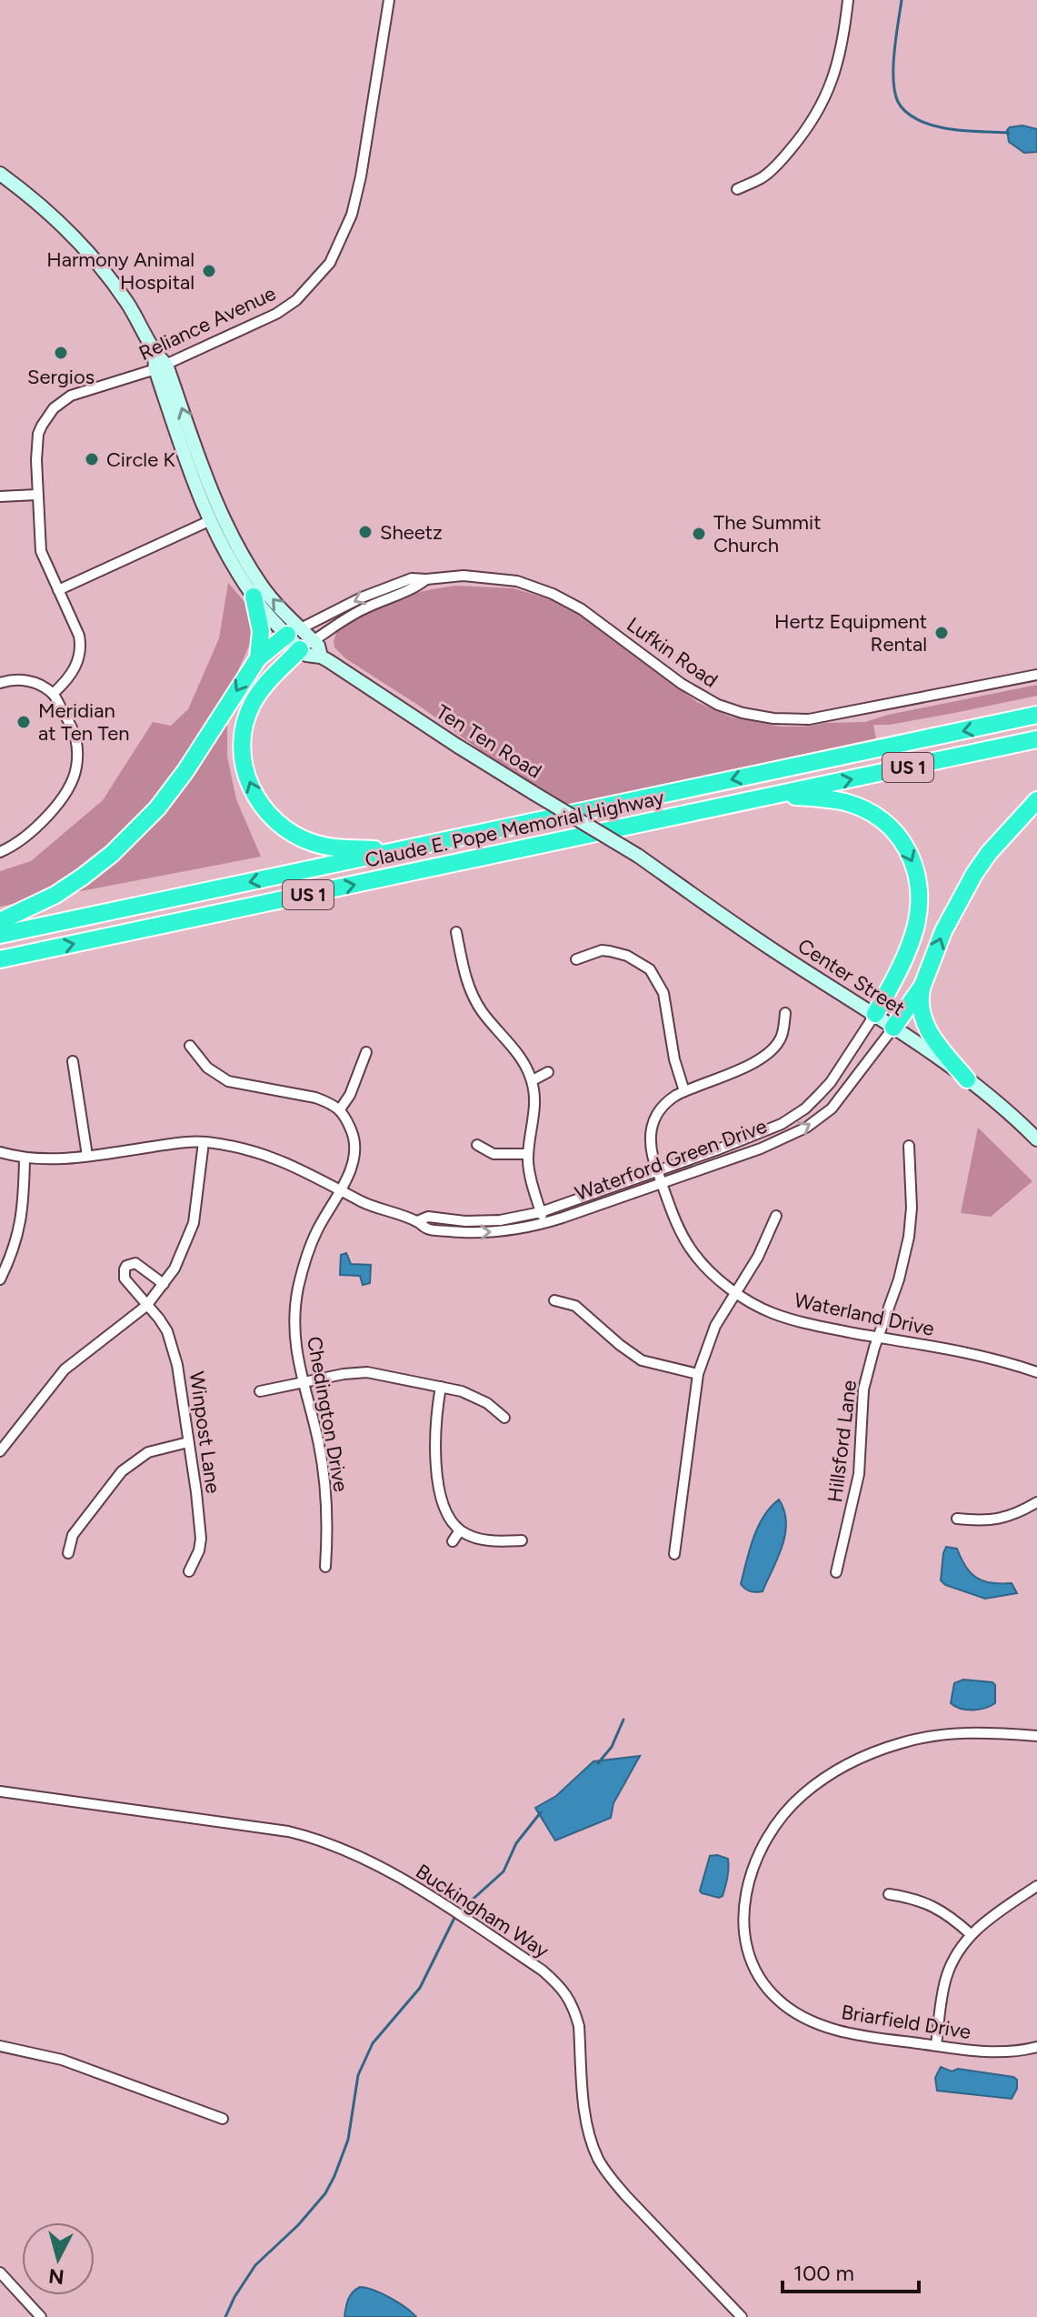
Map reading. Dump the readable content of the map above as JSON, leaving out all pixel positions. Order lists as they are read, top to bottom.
{
  "streets": {
    "highway": ["US 1", "Claude E. Pope Memorial Highway"],
    "main road": ["Ten Ten Road", "Center Street"],
    "street": [
      "Reliance Avenue",
      "Lufkin Road",
      "Waterford Green Drive",
      "Waterland Drive",
      "Chedington Drive",
      "Winpost Lane",
      "Hillsford Lane",
      "Buckingham Way",
      "Briarfield Drive"
    ]
  },
  "crossings": [
    ["Reliance Avenue", "Ten Ten Road"],
    ["Lufkin Road", "Ten Ten Road"],
    ["Ten Ten Road", "Center Street"],
    ["Center Street", "Waterford Green Drive"],
    ["Waterford Green Drive", "Waterland Drive"],
    ["Waterford Green Drive", "Chedington Drive"],
    ["Waterland Drive", "Hillsford Lane"]
  ],
  "places": [
    "Harmony Animal Hospital",
    "Sergios",
    "Circle K",
    "Sheetz",
    "The Summit Church",
    "Hertz Equipment Rental",
    "Meridian at Ten Ten"
  ],
  "scale_bar": "100 m",
  "north": "bottom"
}
